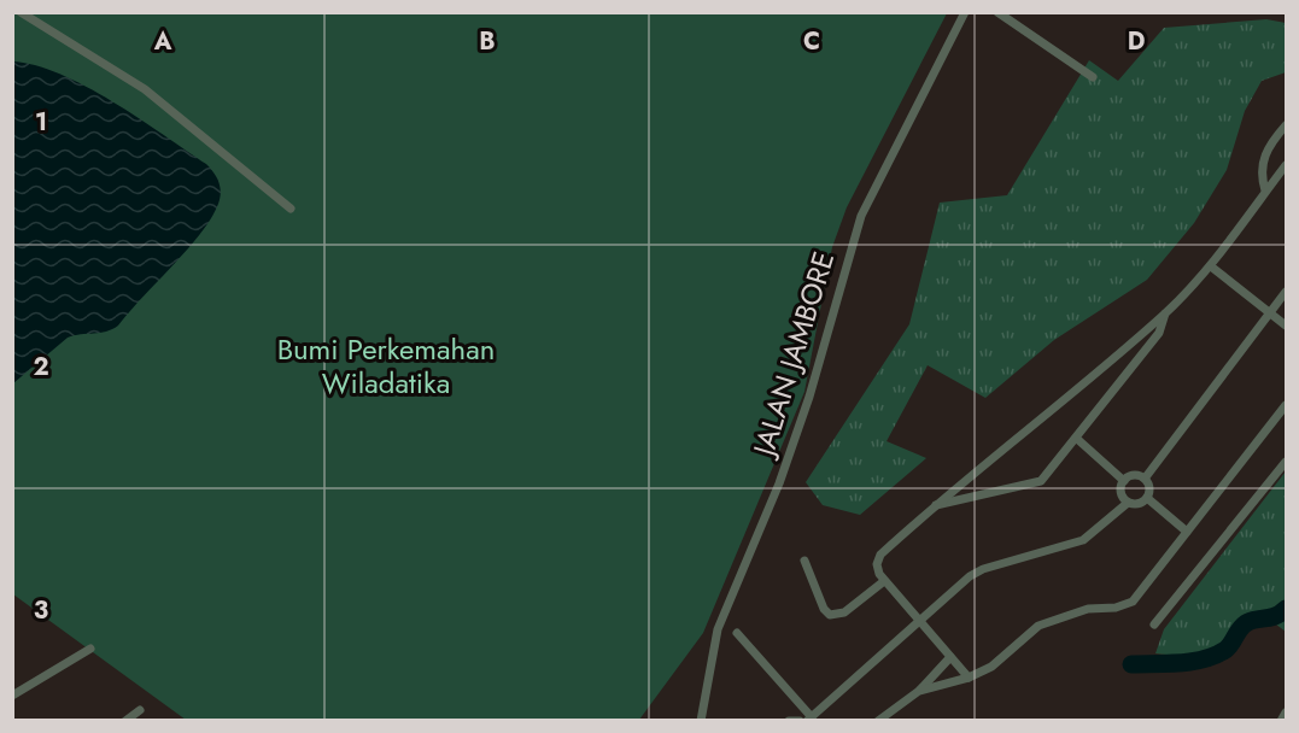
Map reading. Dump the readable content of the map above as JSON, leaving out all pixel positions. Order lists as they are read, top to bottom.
{
  "streets": {
    "street": ["JALAN JAMBORE"]
  },
  "parks": ["Bumi Perkemahan Wiladatika"],
  "grid": {
    "columns": [
      "A",
      "B",
      "C",
      "D"
    ],
    "rows": ["1", "2", "3"]
  }
}
